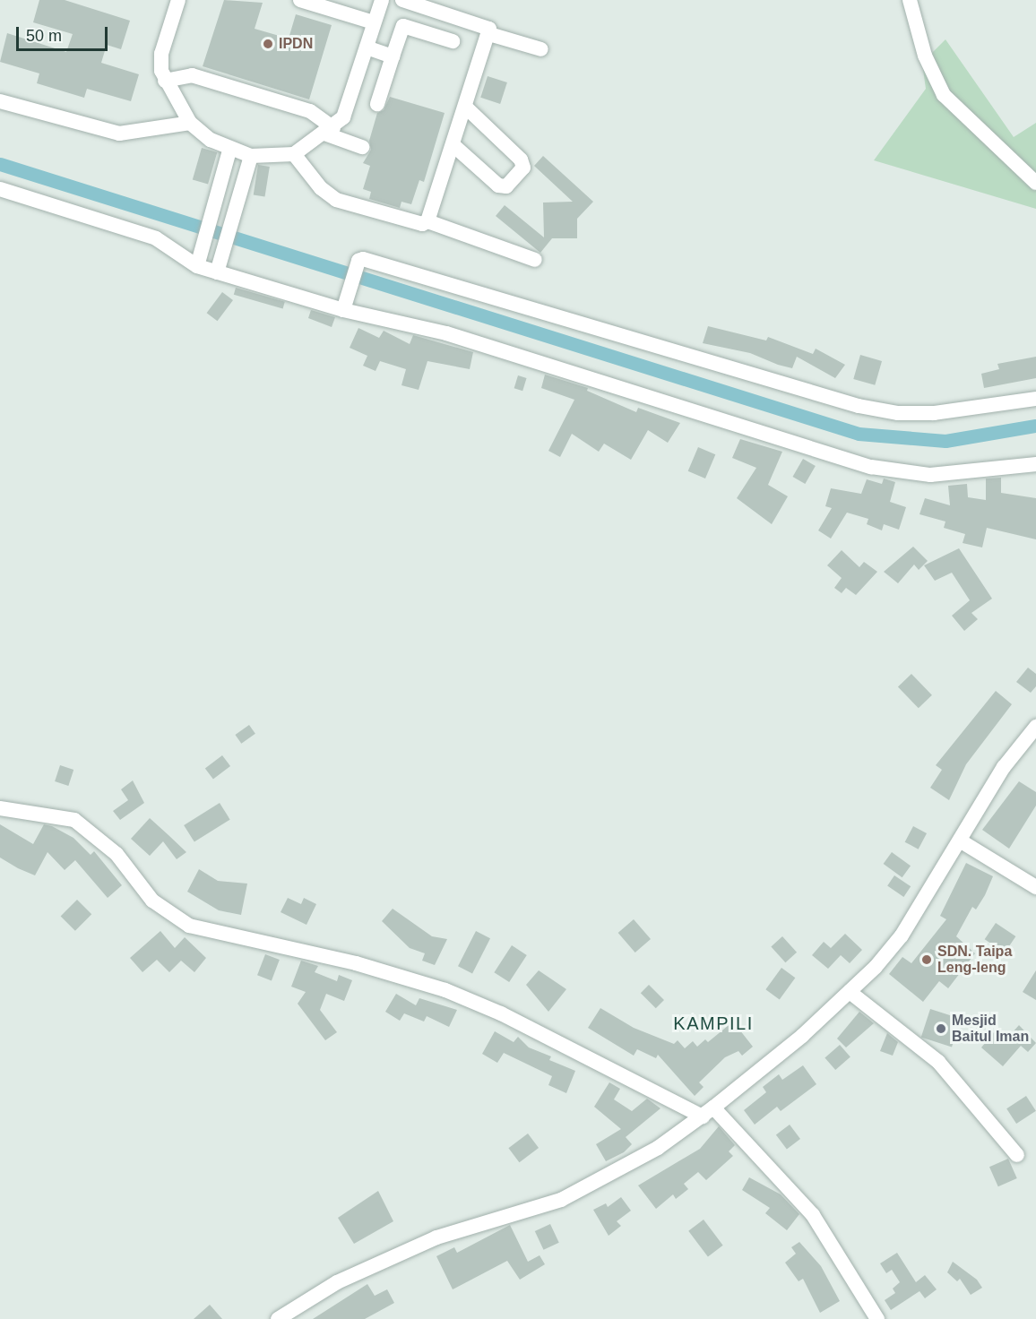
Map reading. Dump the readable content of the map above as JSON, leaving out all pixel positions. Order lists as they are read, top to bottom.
{
  "districts": ["KAMPILI"],
  "places": ["IPDN", "SDN. Taipa Leng-leng", "Mesjid Baitul Iman"],
  "scale_bar": "50 m"
}
